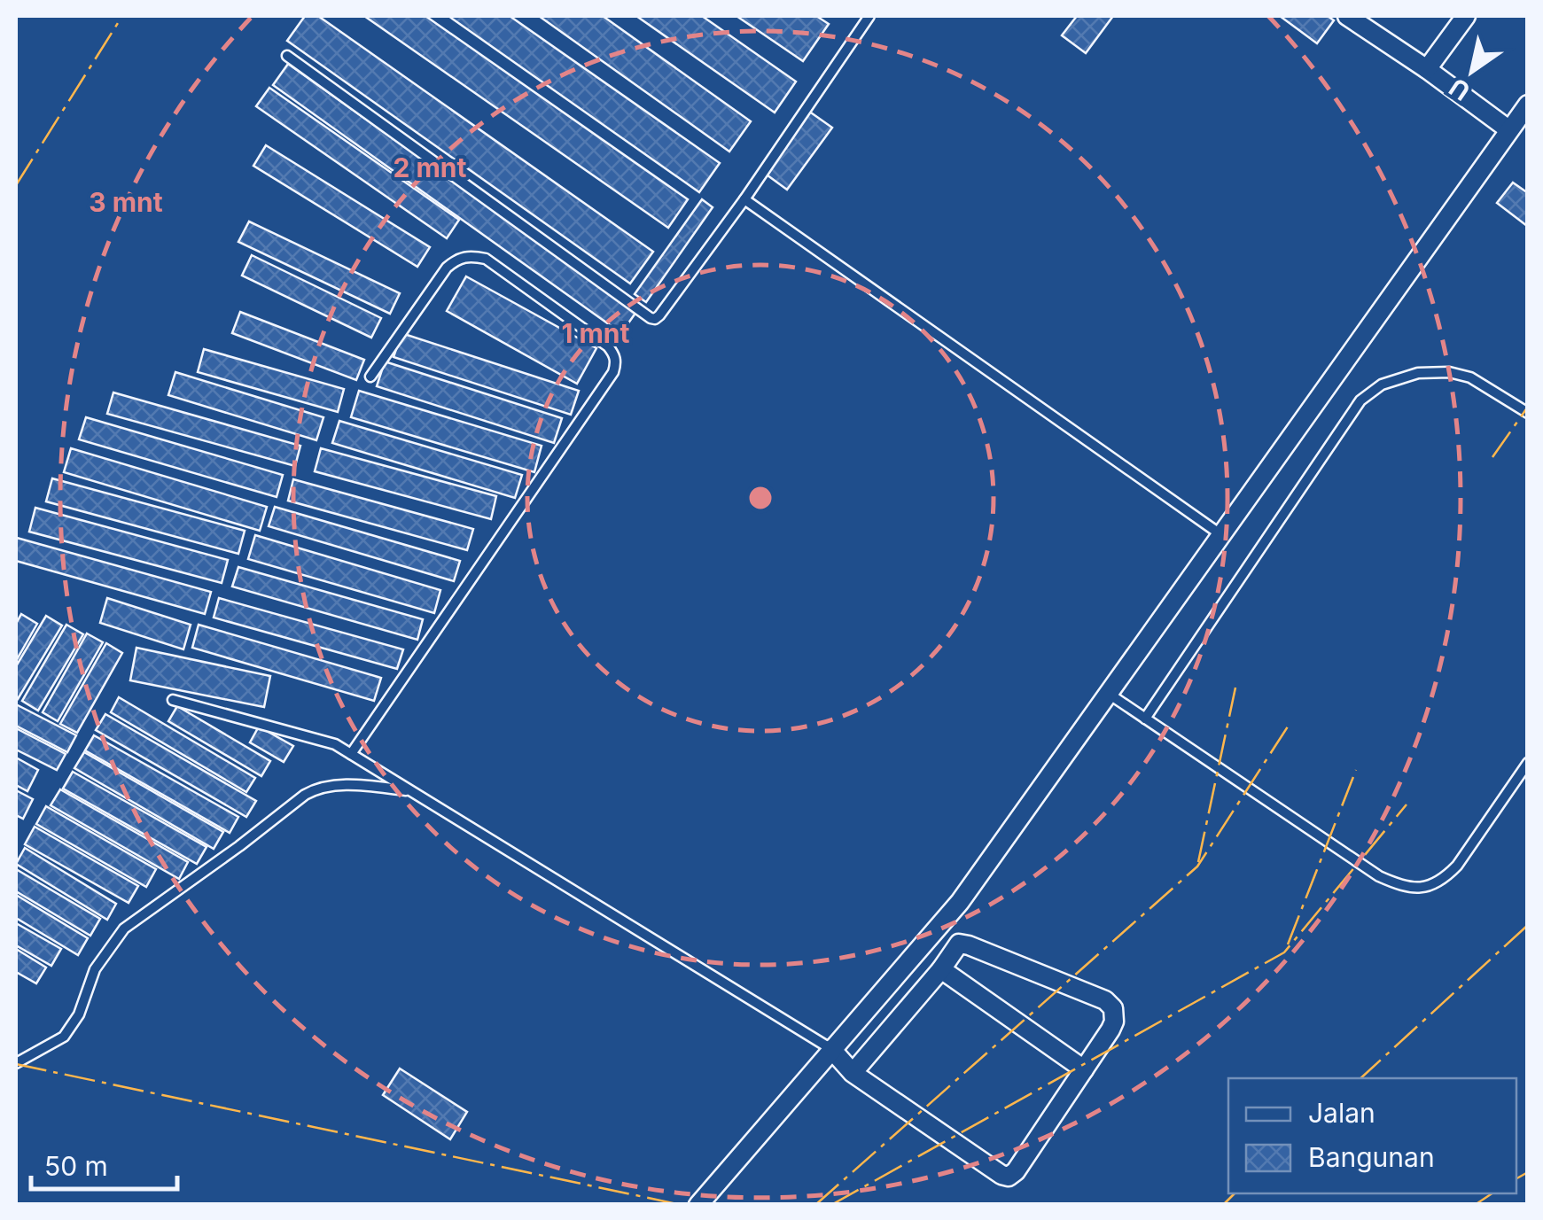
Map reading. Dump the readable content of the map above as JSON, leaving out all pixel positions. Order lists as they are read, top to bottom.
{
  "legend": ["Jalan", "Bangunan"],
  "scale_bar": "50 m",
  "north": "bottom left",
  "rings": ["2 mnt", "3 mnt", "1 mnt"]
}
